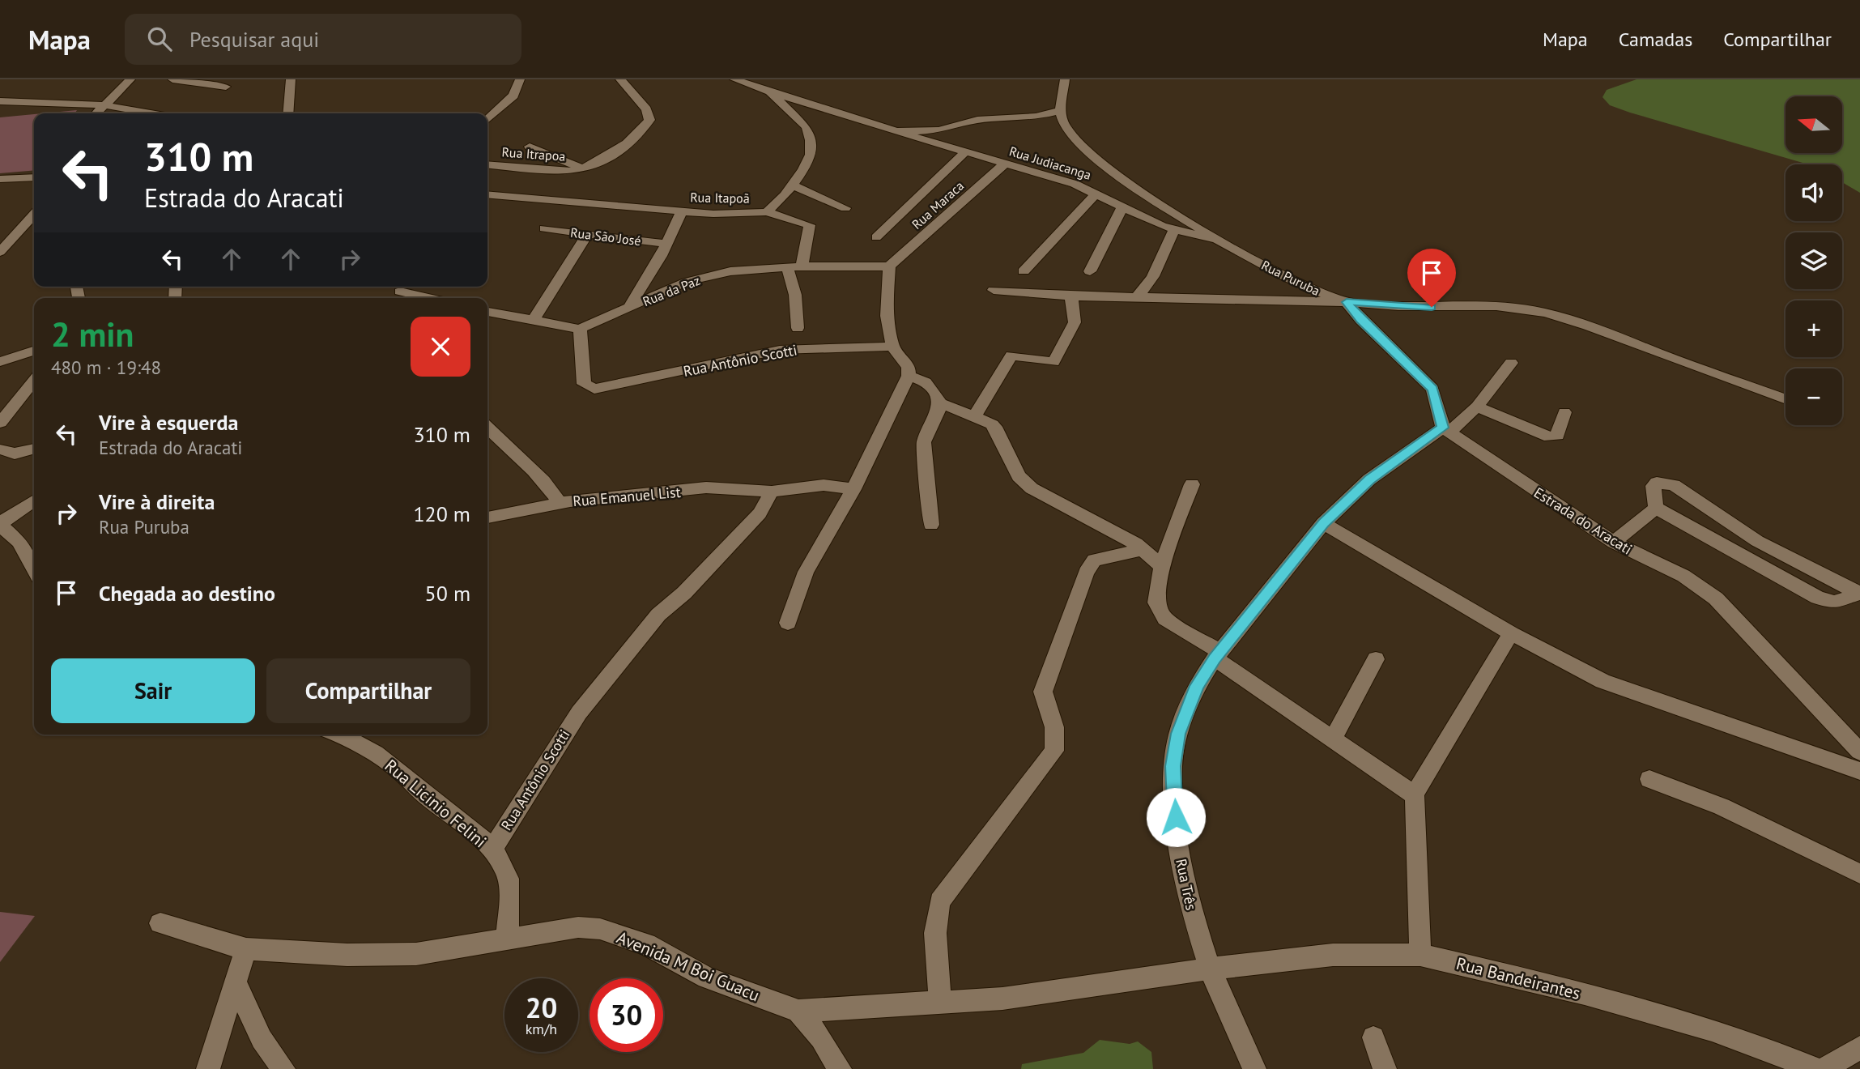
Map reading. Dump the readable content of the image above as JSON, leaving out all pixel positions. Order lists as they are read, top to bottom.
{
  "streets": {
    "street": [
      "Rua Itrapoa",
      "Rua Judiacanga",
      "Rua Itapoã",
      "Rua Maraca",
      "Rua São José",
      "Rua Puruba",
      "Rua da Paz",
      "Rua Antônio Scotti",
      "Rua Emanuel List",
      "Estrada do Aracati",
      "Rua Licinio Felini",
      "Rua Três",
      "Avenida M Boi Guacu",
      "Rua Bandeirantes"
    ]
  },
  "crossings": [
    ["Rua Judiacanga", "Rua Itapoã"],
    ["Rua Judiacanga", "Rua Maraca"],
    ["Rua Judiacanga", "Rua Puruba"],
    ["Rua Maraca", "Rua da Paz"],
    ["Rua da Paz", "Rua Antônio Scotti"],
    ["Rua Antônio Scotti", "Rua Emanuel List"],
    ["Rua Antônio Scotti", "Rua Licinio Felini"],
    ["Estrada do Aracati", "Rua Três"],
    ["Rua Licinio Felini", "Avenida M Boi Guacu"],
    ["Rua Três", "Avenida M Boi Guacu"],
    ["Rua Três", "Rua Bandeirantes"],
    ["Avenida M Boi Guacu", "Rua Bandeirantes"]
  ],
  "north": "left",
  "page": {
    "header": "Mapa",
    "search": "Pesquisar aqui",
    "nav": ["Mapa", "Camadas", "Compartilhar"],
    "map_buttons": ["+", "−"],
    "turn": ["310 m", "Estrada do Aracati"],
    "heading": ["2 min", "480 m · 19:48"],
    "list": [
      {
        "name": "Vire à esquerda",
        "note": "Estrada do Aracati",
        "value": "310 m"
      },
      {
        "name": "Vire à direita",
        "note": "Rua Puruba",
        "value": "120 m"
      },
      {
        "name": "Chegada ao destino",
        "value": "50 m"
      }
    ],
    "buttons": ["Sair", "Compartilhar"],
    "speed": "20 km/h",
    "limit": "30"
  }
}
